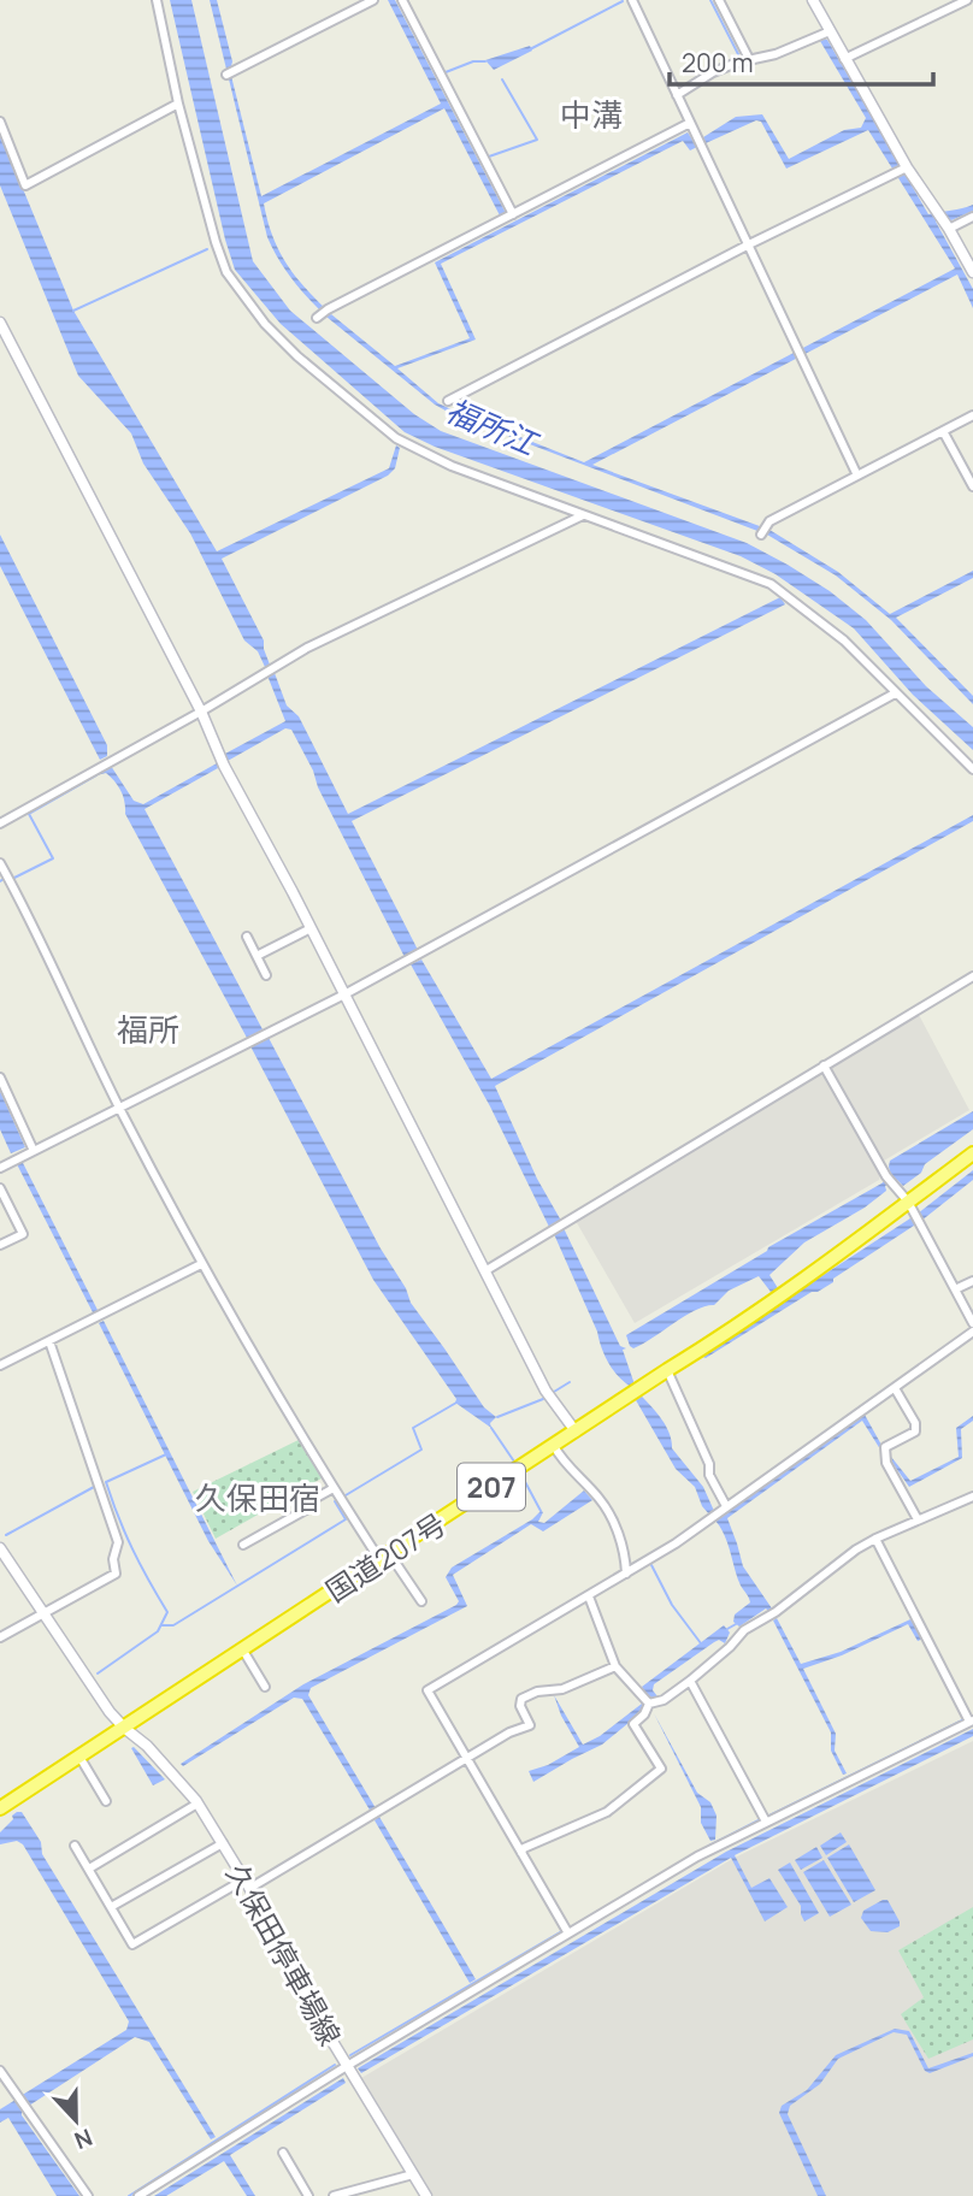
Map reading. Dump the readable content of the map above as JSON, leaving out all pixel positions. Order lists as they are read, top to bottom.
{
  "streets": {
    "highway": ["207", "国道207号"],
    "street": ["久保田停車場線"]
  },
  "crossings": [
    ["国道207号", "久保田停車場線"]
  ],
  "districts": ["中溝", "福所", "久保田宿"],
  "water": ["福所江"],
  "scale_bar": "200 m",
  "north": "bottom"
}
